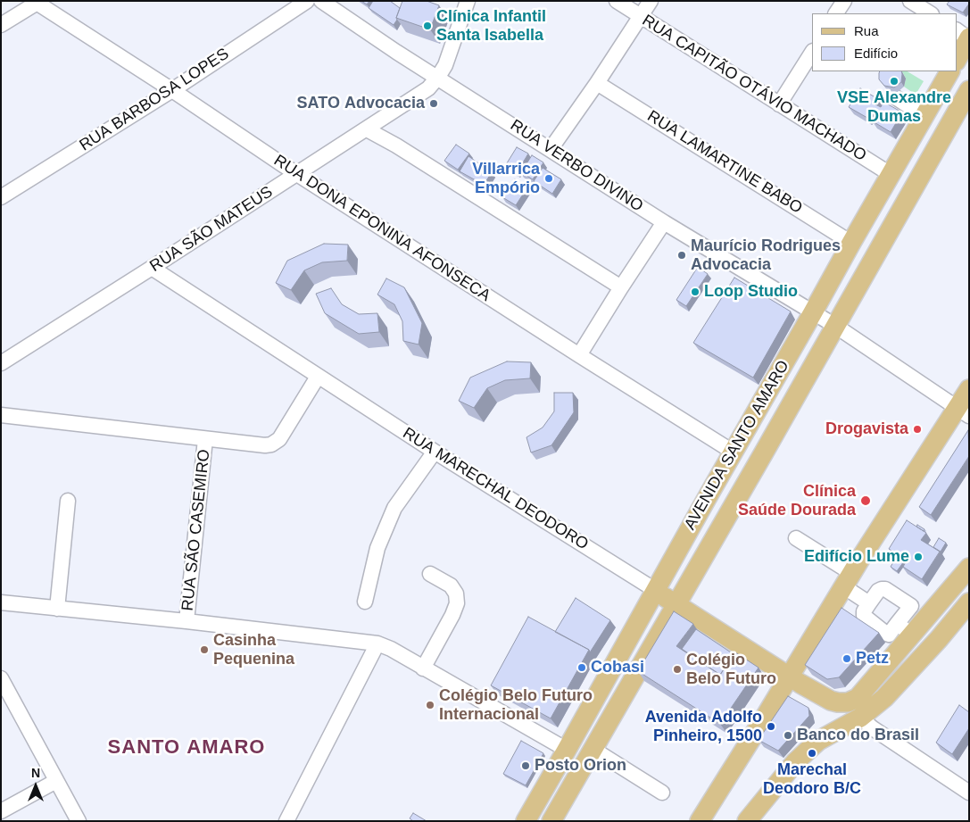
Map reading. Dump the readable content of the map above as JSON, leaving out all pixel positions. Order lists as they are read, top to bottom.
{
  "streets": {
    "main road": ["AVENIDA SANTO AMARO", "RUA MARECHAL DEODORO"],
    "street": [
      "RUA CAPITÃO OTÁVIO MACHADO",
      "RUA BARBOSA LOPES",
      "RUA LAMARTINE BABO",
      "RUA VERBO DIVINO",
      "RUA DONA EPONINA AFONSECA",
      "RUA SÃO MATEUS",
      "RUA SÃO CASEMIRO"
    ]
  },
  "crossings": [
    ["RUA CAPITÃO OTÁVIO MACHADO", "AVENIDA SANTO AMARO"],
    ["RUA BARBOSA LOPES", "RUA DONA EPONINA AFONSECA"],
    ["RUA LAMARTINE BABO", "AVENIDA SANTO AMARO"],
    ["RUA VERBO DIVINO", "RUA SÃO MATEUS"],
    ["RUA VERBO DIVINO", "AVENIDA SANTO AMARO"],
    ["RUA DONA EPONINA AFONSECA", "RUA SÃO MATEUS"],
    ["RUA DONA EPONINA AFONSECA", "AVENIDA SANTO AMARO"],
    ["RUA SÃO MATEUS", "RUA MARECHAL DEODORO"],
    ["AVENIDA SANTO AMARO", "RUA MARECHAL DEODORO"]
  ],
  "districts": ["SANTO AMARO"],
  "places": [
    "Clínica Infantil Santa Isabella",
    "VSE Alexandre Dumas",
    "SATO Advocacia",
    "Villarrica Empório",
    "Maurício Rodrigues Advocacia",
    "Loop Studio",
    "Drogavista",
    "Clínica Saúde Dourada",
    "Edifício Lume",
    "Casinha Pequenina",
    "Petz",
    "Cobasi",
    "Colégio Belo Futuro",
    "Colégio Belo Futuro Internacional",
    "Avenida Adolfo Pinheiro, 1500",
    "Banco do Brasil",
    "Marechal Deodoro B/C",
    "Posto Orion"
  ],
  "legend": ["Rua", "Edifício"],
  "north": "top"
}
